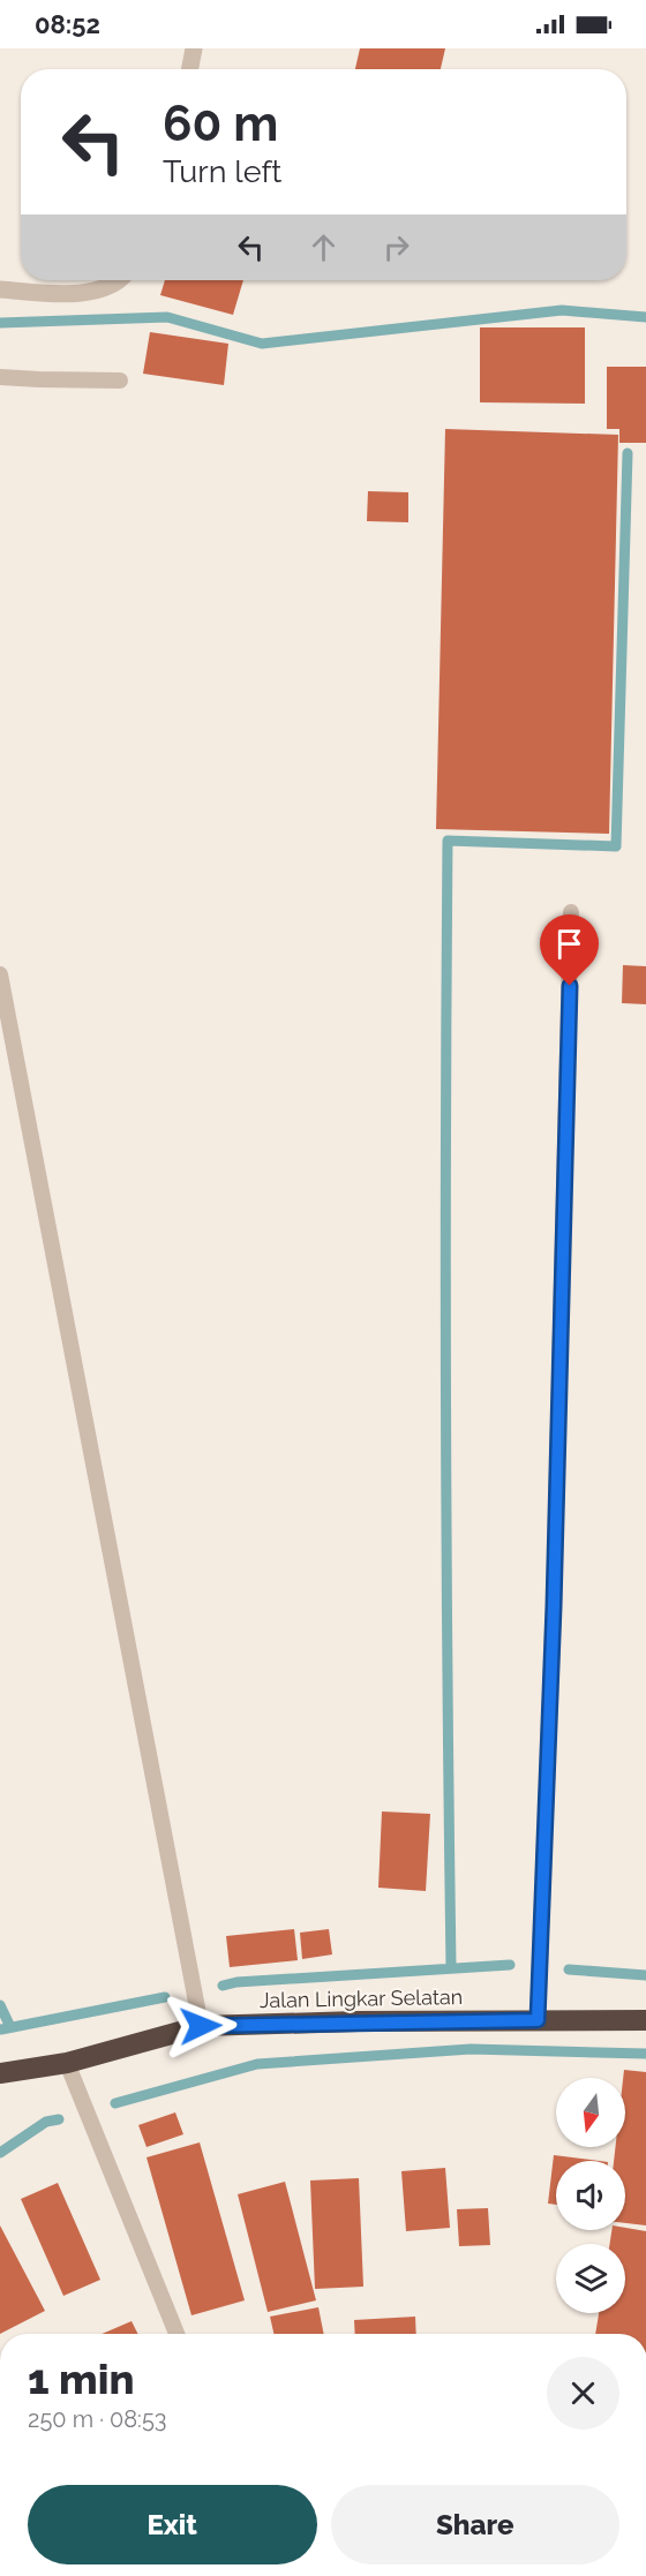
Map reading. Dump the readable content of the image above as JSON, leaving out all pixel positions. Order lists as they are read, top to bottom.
{
  "streets": {
    "highway": ["Jalan Lingkar Selatan"]
  },
  "north": "bottom",
  "page": {
    "status": "08:52",
    "turn": ["60 m", "Turn left"],
    "heading": ["1 min", "250 m · 08:53"],
    "buttons": ["Exit", "Share"]
  }
}
